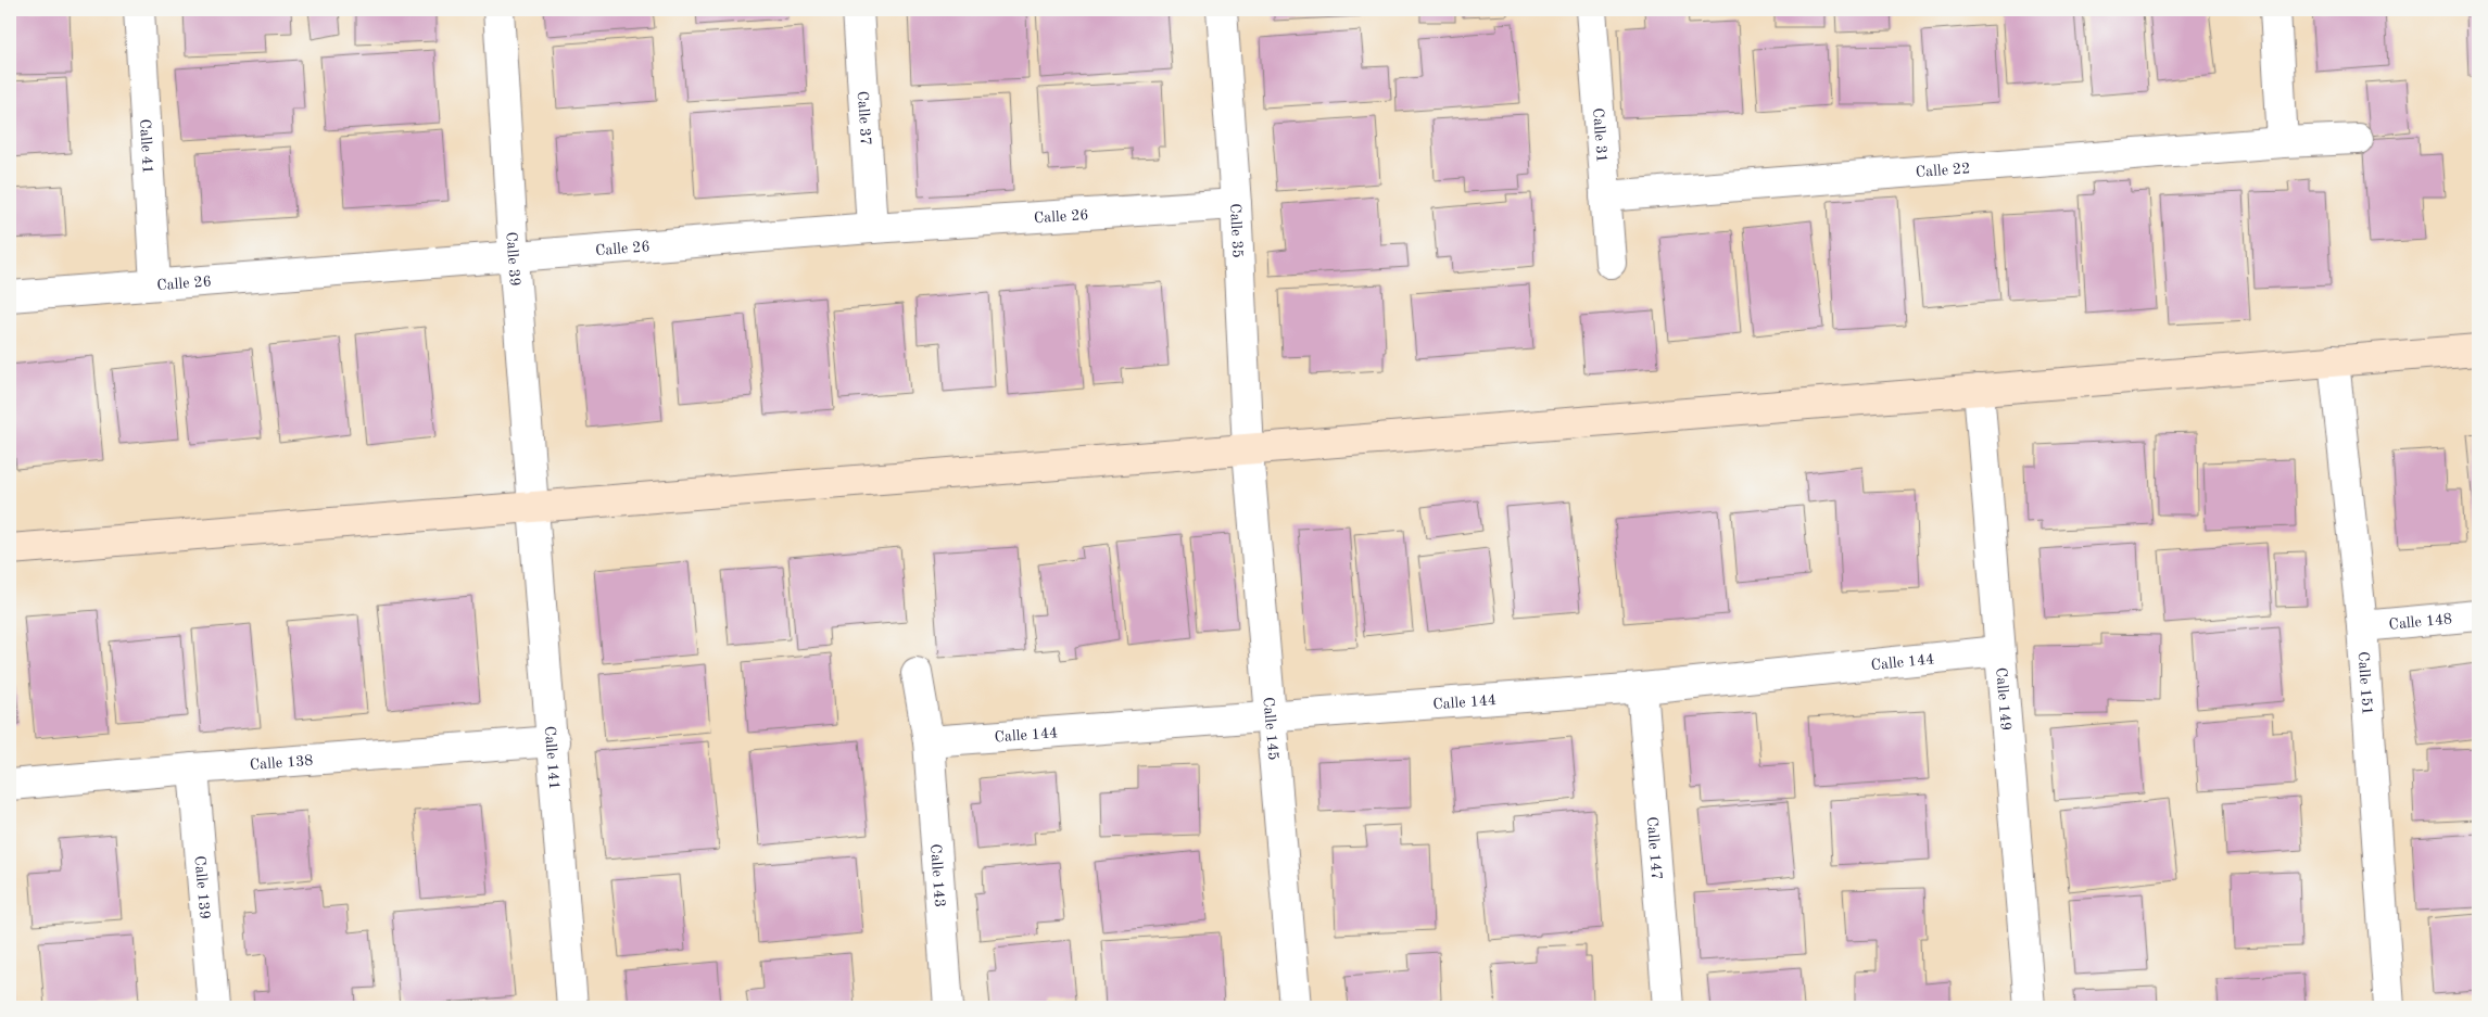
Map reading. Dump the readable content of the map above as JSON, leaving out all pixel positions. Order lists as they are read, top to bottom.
{
  "streets": {
    "street": [
      "Calle 37",
      "Calle 31",
      "Calle 41",
      "Calle 22",
      "Calle 26",
      "Calle 35",
      "Calle 39",
      "Calle 148",
      "Calle 144",
      "Calle 151",
      "Calle 149",
      "Calle 145",
      "Calle 141",
      "Calle 138",
      "Calle 147",
      "Calle 143",
      "Calle 139"
    ]
  },
  "crossings": [
    ["Calle 37", "Calle 26"],
    ["Calle 31", "Calle 22"],
    ["Calle 41", "Calle 26"],
    ["Calle 26", "Calle 35"],
    ["Calle 26", "Calle 39"],
    ["Calle 35", "Calle 145"],
    ["Calle 39", "Calle 141"],
    ["Calle 148", "Calle 151"],
    ["Calle 144", "Calle 149"],
    ["Calle 144", "Calle 145"],
    ["Calle 144", "Calle 147"],
    ["Calle 144", "Calle 143"],
    ["Calle 141", "Calle 138"],
    ["Calle 138", "Calle 139"]
  ]
}
